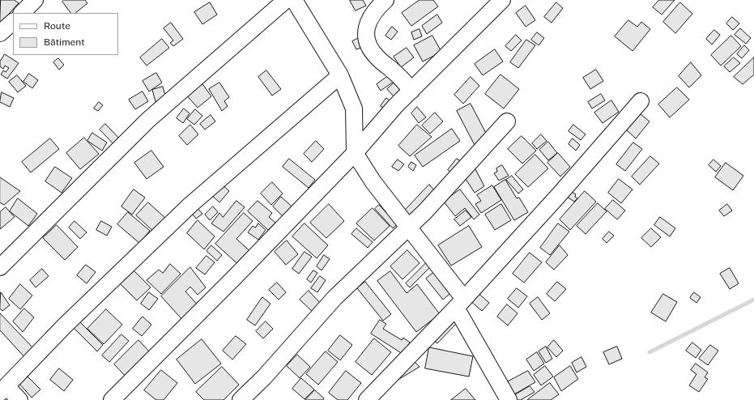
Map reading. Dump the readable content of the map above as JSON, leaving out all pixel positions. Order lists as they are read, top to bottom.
{
  "legend": ["Route", "Bâtiment"]
}
